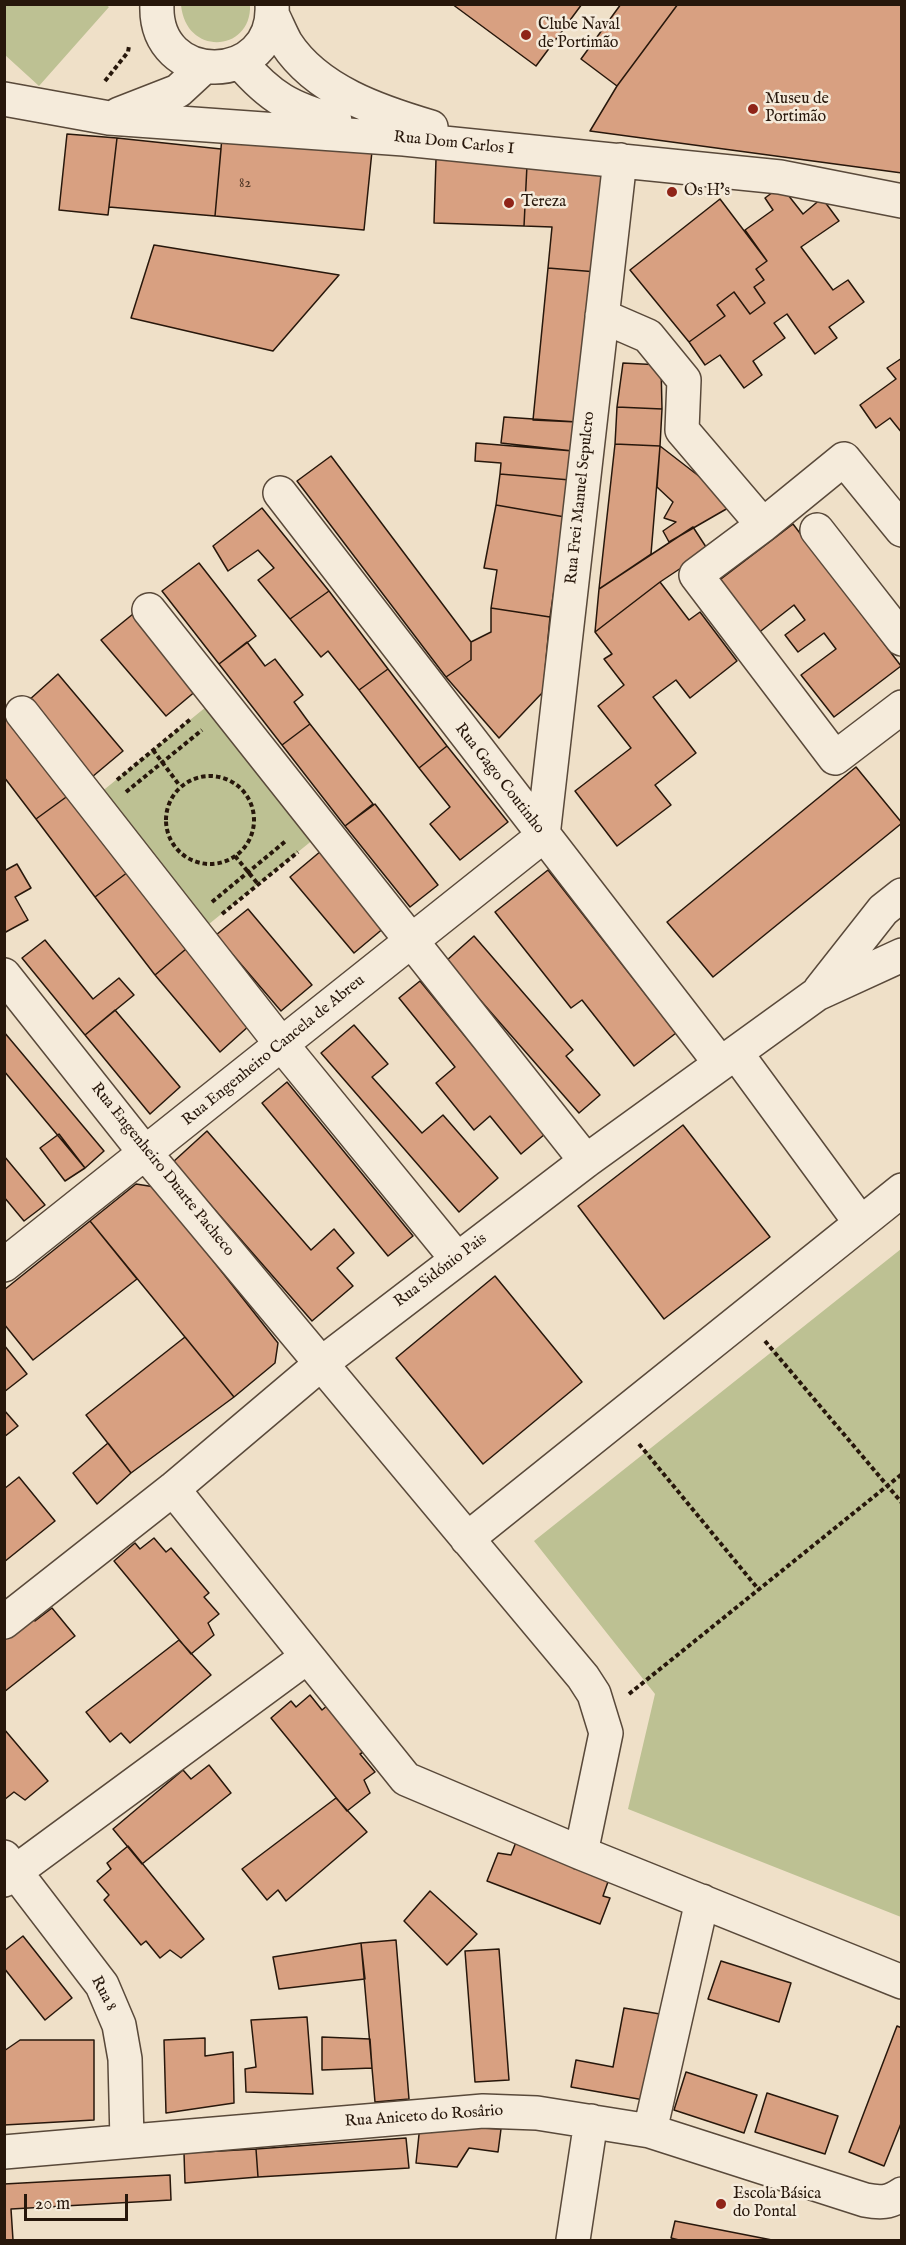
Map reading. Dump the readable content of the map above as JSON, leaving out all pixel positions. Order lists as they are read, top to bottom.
{
  "streets": {
    "street": [
      "Rua Dom Carlos I",
      "Rua Frei Manuel Sepulcro",
      "Rua Gago Coutinho",
      "Rua Engenheiro Cancela de Abreu",
      "Rua Engenheiro Duarte Pacheco",
      "Rua Sidónio Pais",
      "Rua 8",
      "Rua Aniceto do Rosârio"
    ]
  },
  "crossings": [
    ["Rua Dom Carlos I", "Rua Frei Manuel Sepulcro"],
    ["Rua Frei Manuel Sepulcro", "Rua Gago Coutinho"],
    ["Rua Frei Manuel Sepulcro", "Rua Engenheiro Cancela de Abreu"],
    ["Rua Gago Coutinho", "Rua Engenheiro Cancela de Abreu"],
    ["Rua Gago Coutinho", "Rua Sidónio Pais"],
    ["Rua Engenheiro Cancela de Abreu", "Rua Engenheiro Duarte Pacheco"],
    ["Rua Engenheiro Duarte Pacheco", "Rua Sidónio Pais"],
    ["Rua 8", "Rua Aniceto do Rosârio"]
  ],
  "places": [
    "Clube Naval de Portimão",
    "Museu de Portimão",
    "Os H's",
    "Tereza",
    "Escola Básica do Pontal"
  ],
  "house_numbers": ["82"],
  "scale_bar": "20 m"
}
